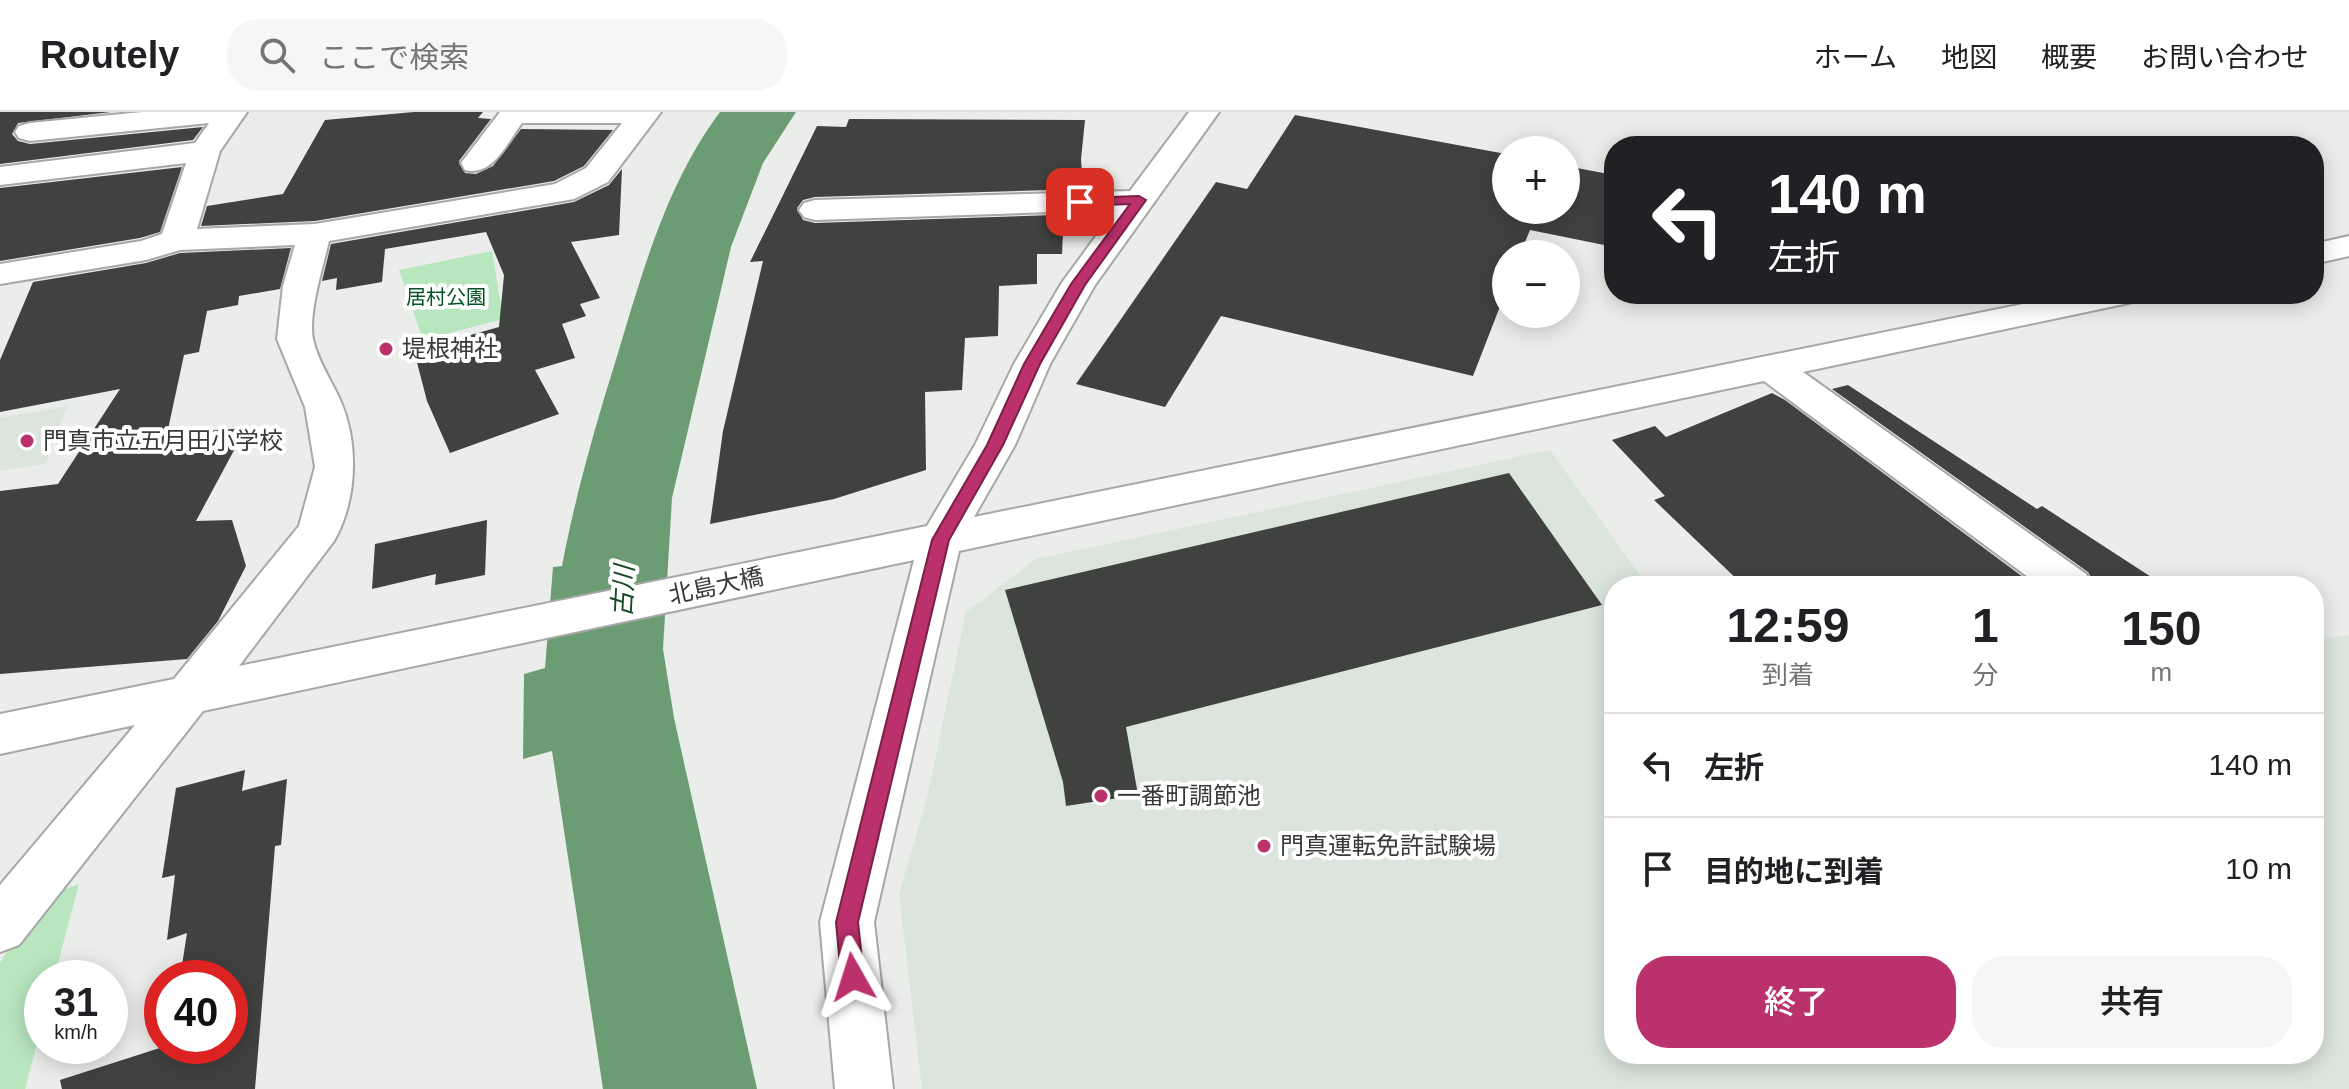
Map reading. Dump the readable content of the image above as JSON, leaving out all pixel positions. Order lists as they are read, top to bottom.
{
  "streets": {
    "street": ["北島大橋"]
  },
  "water": ["古川"],
  "parks": ["居村公園"],
  "places": [
    "堤根神社",
    "門真市立五月田小学校",
    "一番町調節池",
    "門真運転免許試験場"
  ],
  "page": {
    "header": "Routely",
    "search": "ここで検索",
    "nav": [
      "ホーム",
      "地図",
      "概要",
      "お問い合わせ"
    ],
    "map_buttons": ["+", "−"],
    "turn": ["140 m", "左折"],
    "eta": [
      "12:59",
      "到着",
      "1",
      "分",
      "150",
      "m"
    ],
    "list": [
      {
        "name": "左折",
        "value": "140 m"
      },
      {
        "name": "目的地に到着",
        "value": "10 m"
      }
    ],
    "buttons": ["終了", "共有"],
    "speed": "31 km/h",
    "limit": "40"
  }
}
